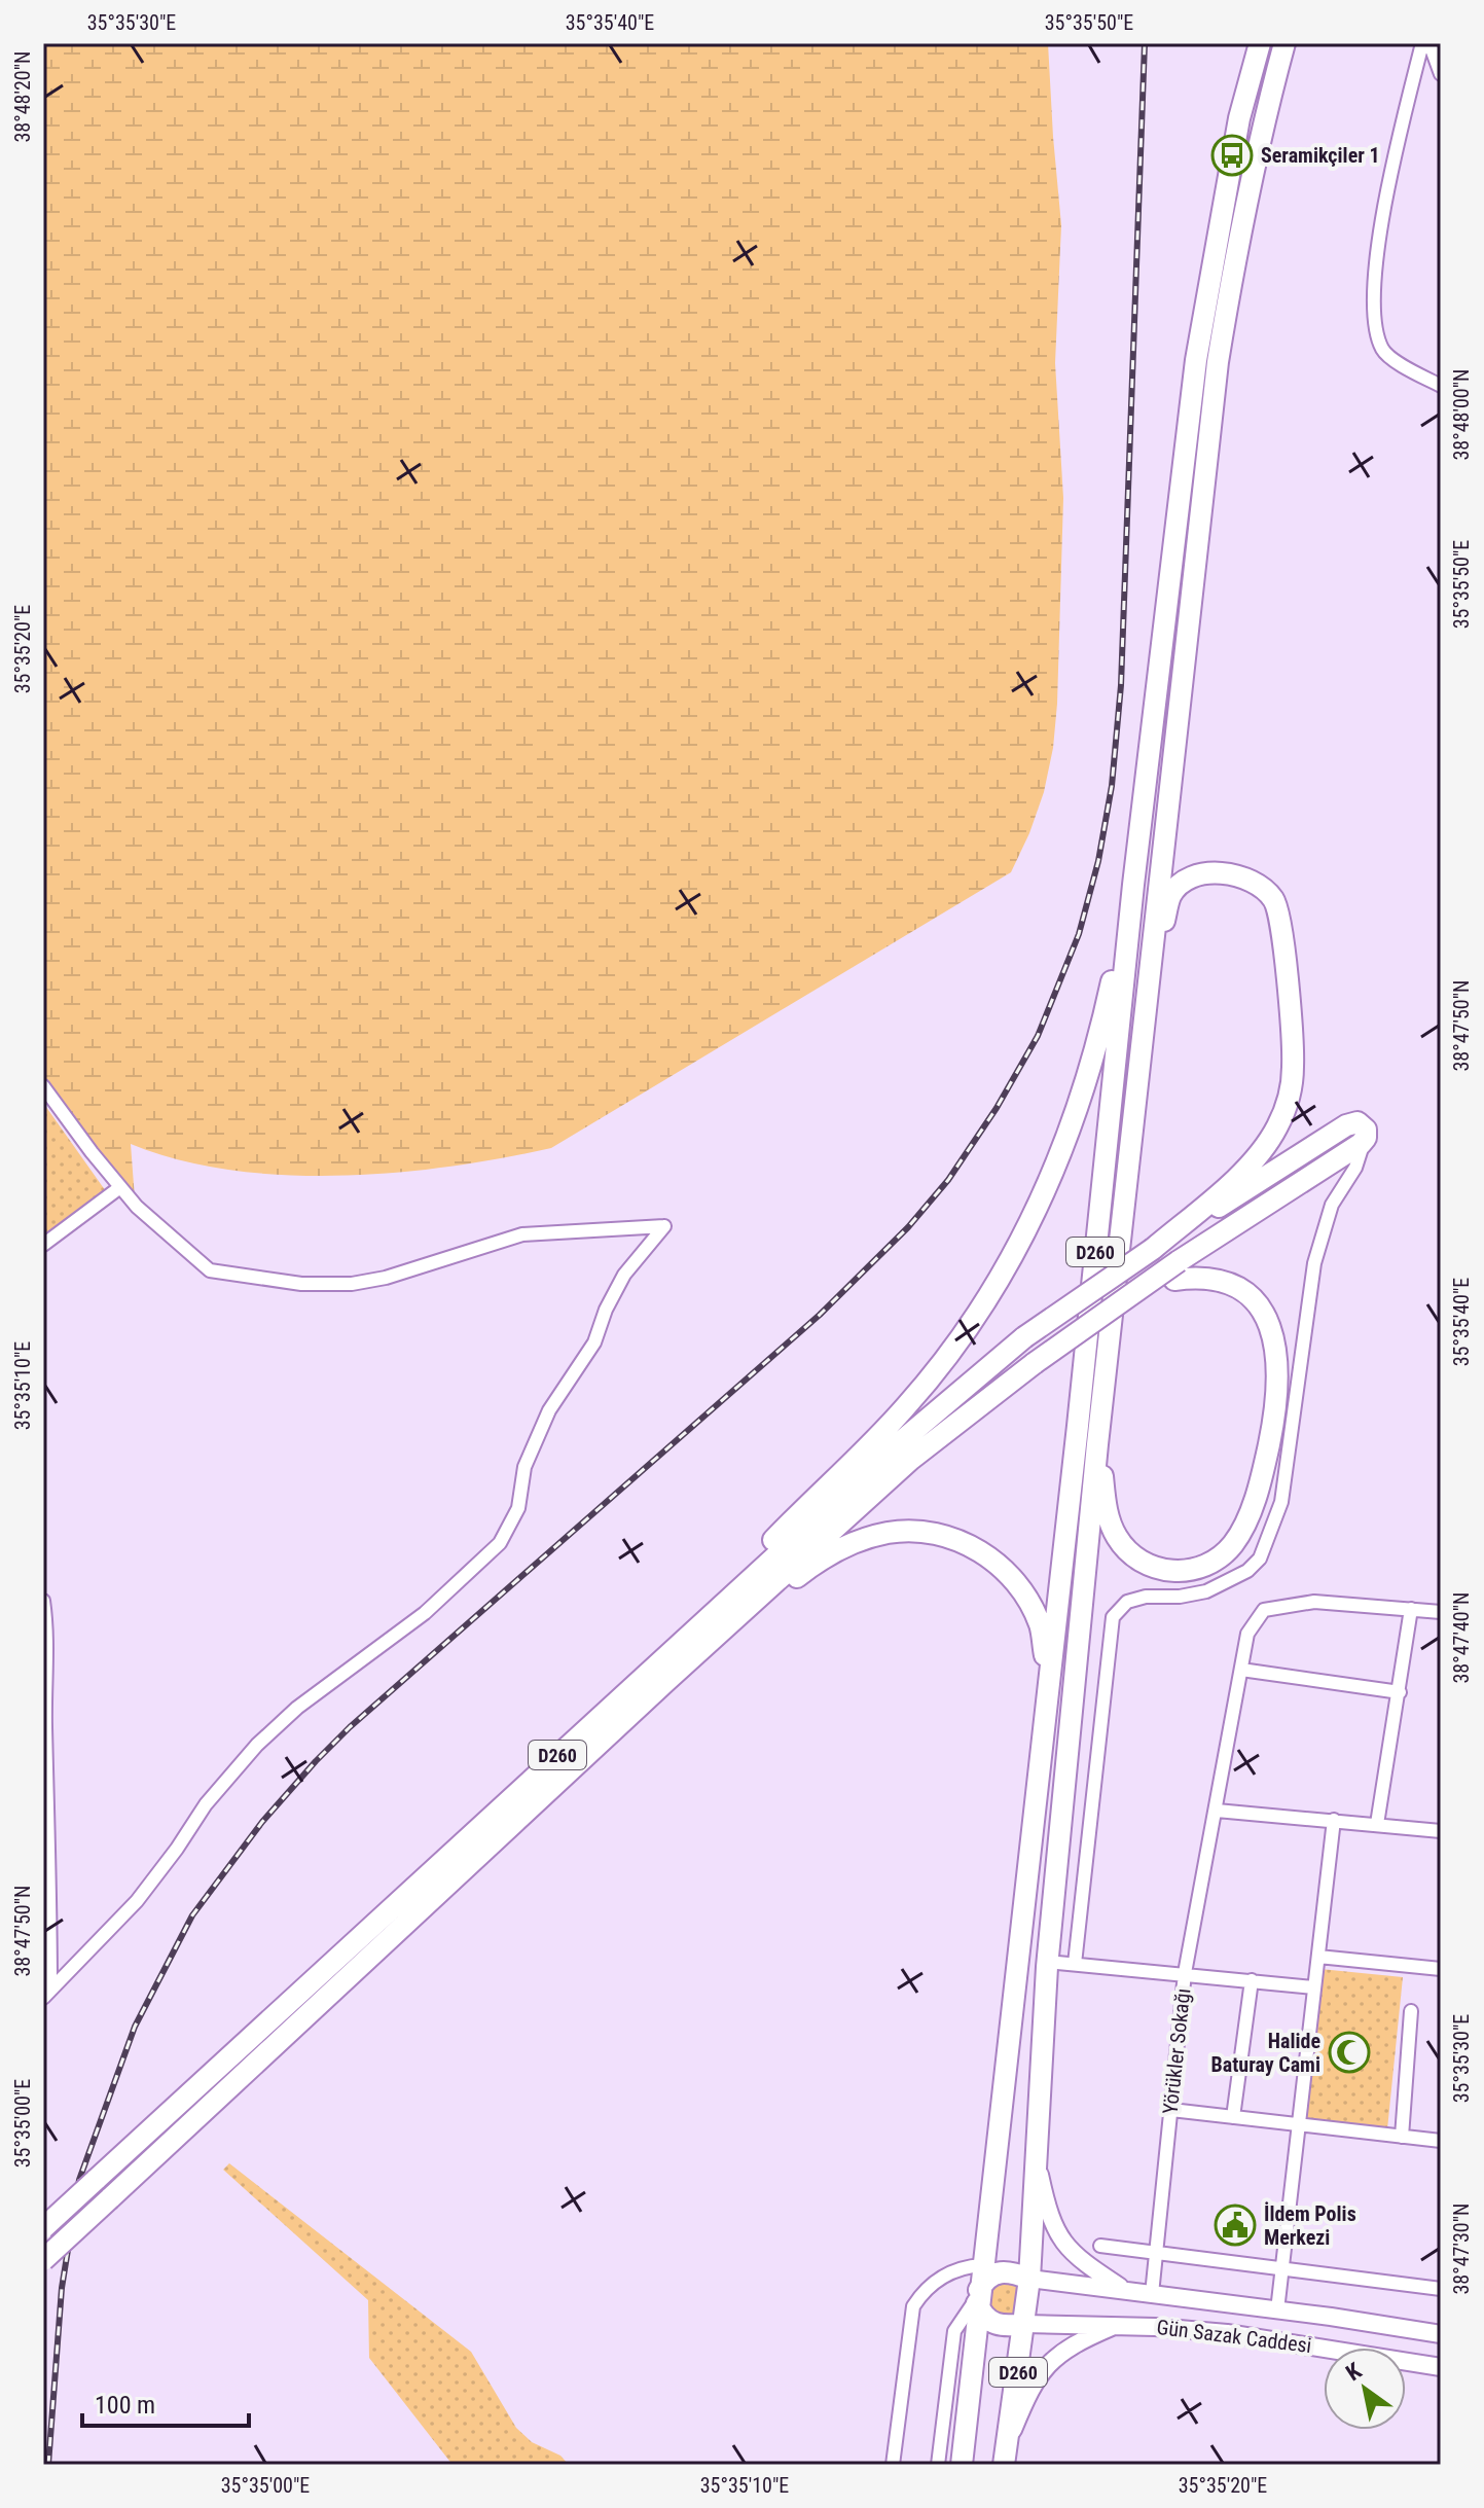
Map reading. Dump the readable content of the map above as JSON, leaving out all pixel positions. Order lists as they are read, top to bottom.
{
  "streets": {
    "highway": ["D260"],
    "street": ["Yörükler Sokağı", "Gün Sazak Caddesi"]
  },
  "crossings": [
    ["D260", "Gün Sazak Caddesi"],
    ["Yörükler Sokağı", "Gün Sazak Caddesi"]
  ],
  "places": {
    "bus stop": ["Seramikçiler 1"],
    "mosque": ["Halide Baturay Cami"],
    "public building": ["İldem Polis Merkezi"]
  },
  "scale_bar": "100 m",
  "north": "top left",
  "coordinates": [
    "35°35'30\"E",
    "35°35'40\"E",
    "35°35'50\"E",
    "38°48'20\"N",
    "38°48'00\"N",
    "35°35'20\"E",
    "38°47'50\"N",
    "35°35'10\"E",
    "38°47'40\"N",
    "35°35'00\"E",
    "38°47'30\"N"
  ]
}
